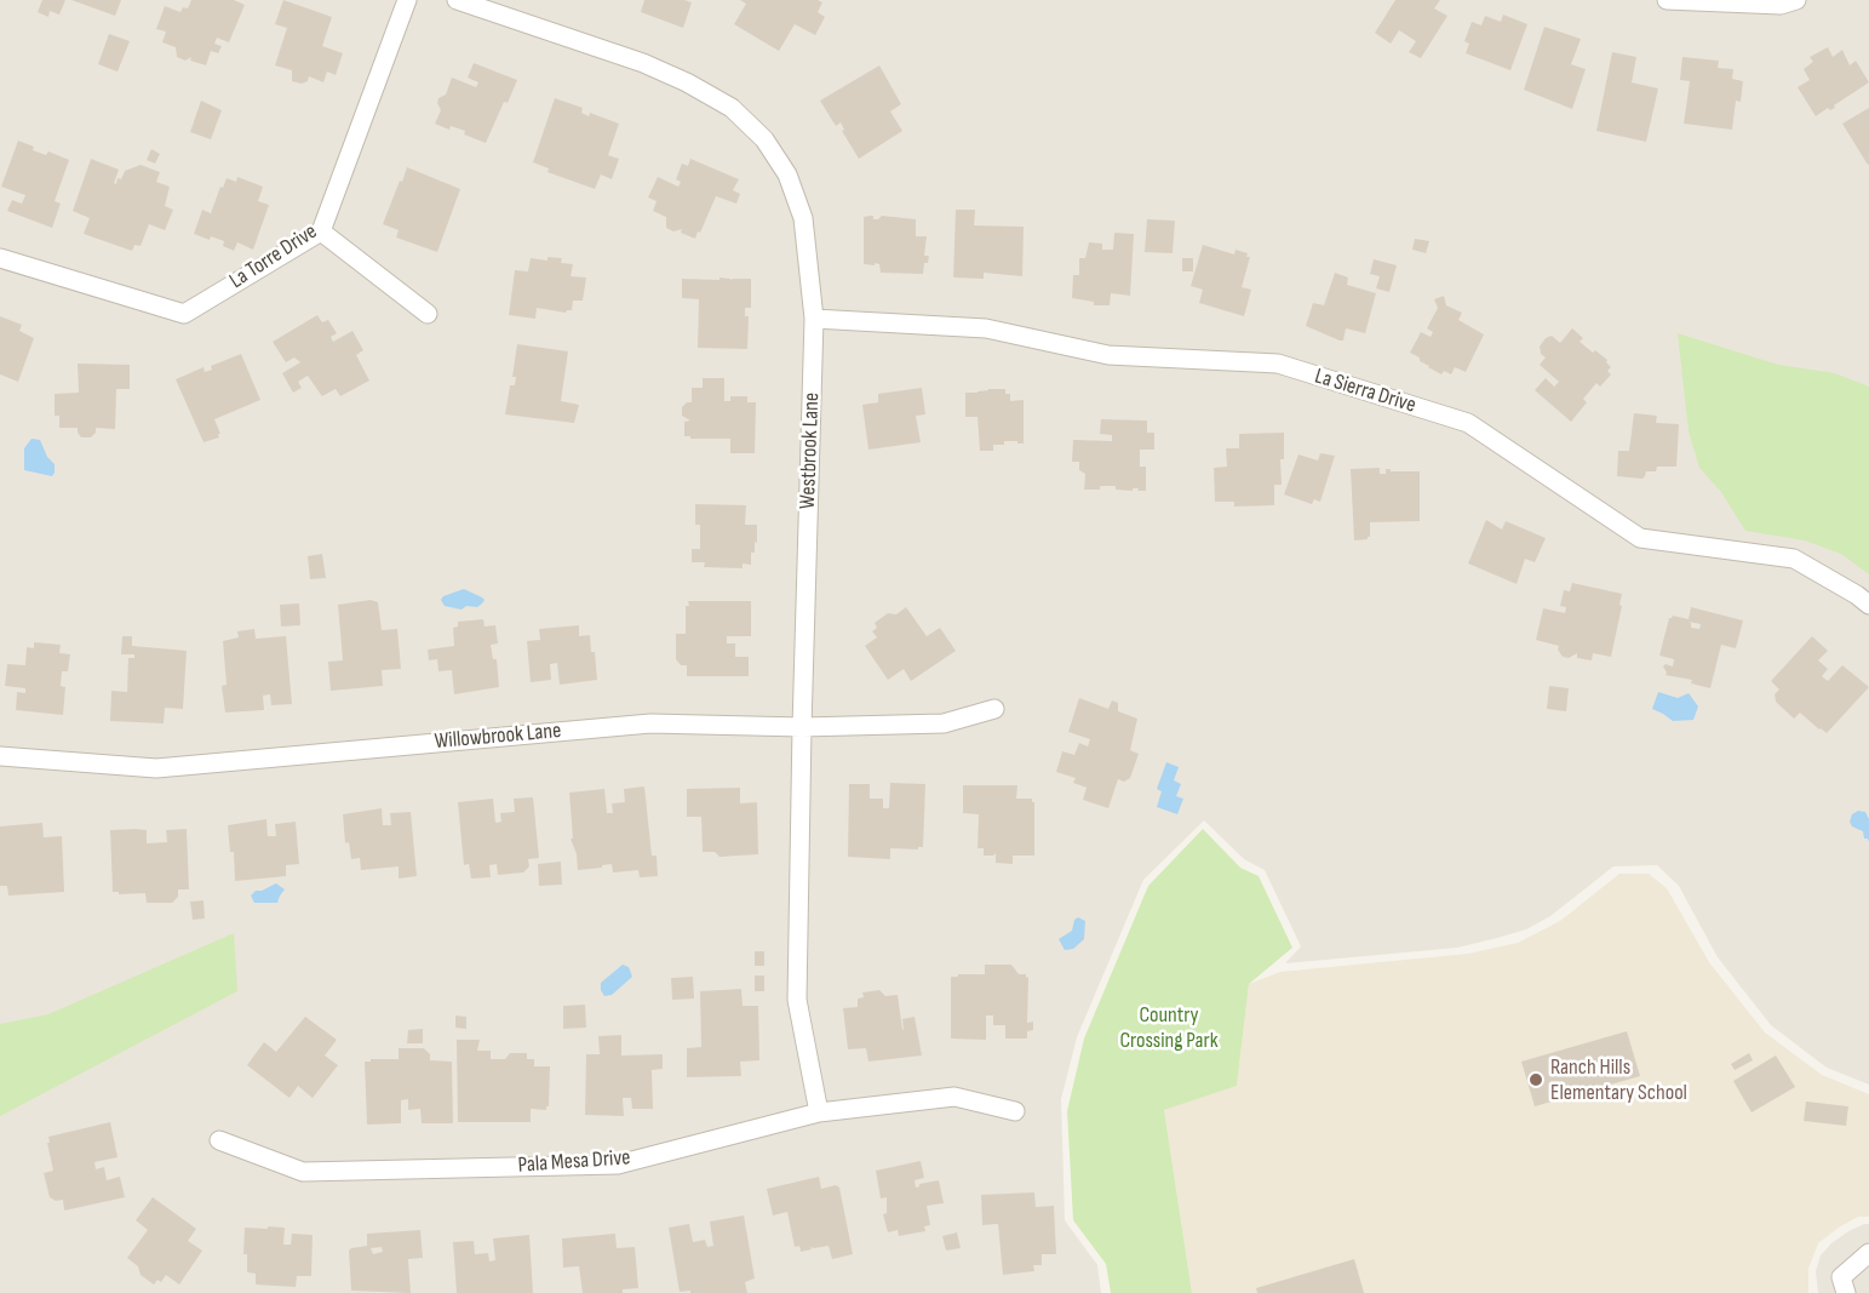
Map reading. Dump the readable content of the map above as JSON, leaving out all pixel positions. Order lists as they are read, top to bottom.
{
  "streets": {
    "street": [
      "La Torre Drive",
      "La Sierra Drive",
      "Westbrook Lane",
      "Willowbrook Lane",
      "Pala Mesa Drive"
    ]
  },
  "crossings": [
    ["La Sierra Drive", "Westbrook Lane"],
    ["Westbrook Lane", "Willowbrook Lane"],
    ["Westbrook Lane", "Pala Mesa Drive"]
  ],
  "parks": ["Country Crossing Park"],
  "places": ["Ranch Hills Elementary School"]
}
